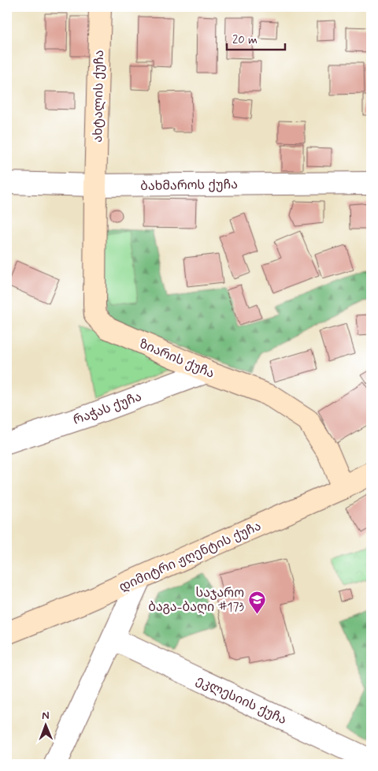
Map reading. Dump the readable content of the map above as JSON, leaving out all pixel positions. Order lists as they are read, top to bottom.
{
  "streets": {
    "street": [
      "ახტალის ქუჩა",
      "ბახმაროს ქუჩა",
      "ზიარის ქუჩა",
      "რაჭას ქუჩა",
      "დიმიტრი ჟღენტის ქუჩა",
      "ეკლესიის ქუჩა"
    ]
  },
  "crossings": [
    ["ახტალის ქუჩა", "ბახმაროს ქუჩა"],
    ["ახტალის ქუჩა", "ზიარის ქუჩა"],
    ["ბახმაროს ქუჩა", "ზიარის ქუჩა"],
    ["ზიარის ქუჩა", "რაჭას ქუჩა"],
    ["ზიარის ქუჩა", "დიმიტრი ჟღენტის ქუჩა"]
  ],
  "places": {
    "school or university": ["საჯარო ბაგა-ბაღი #173"]
  },
  "scale_bar": "20 m",
  "north": "top"
}
